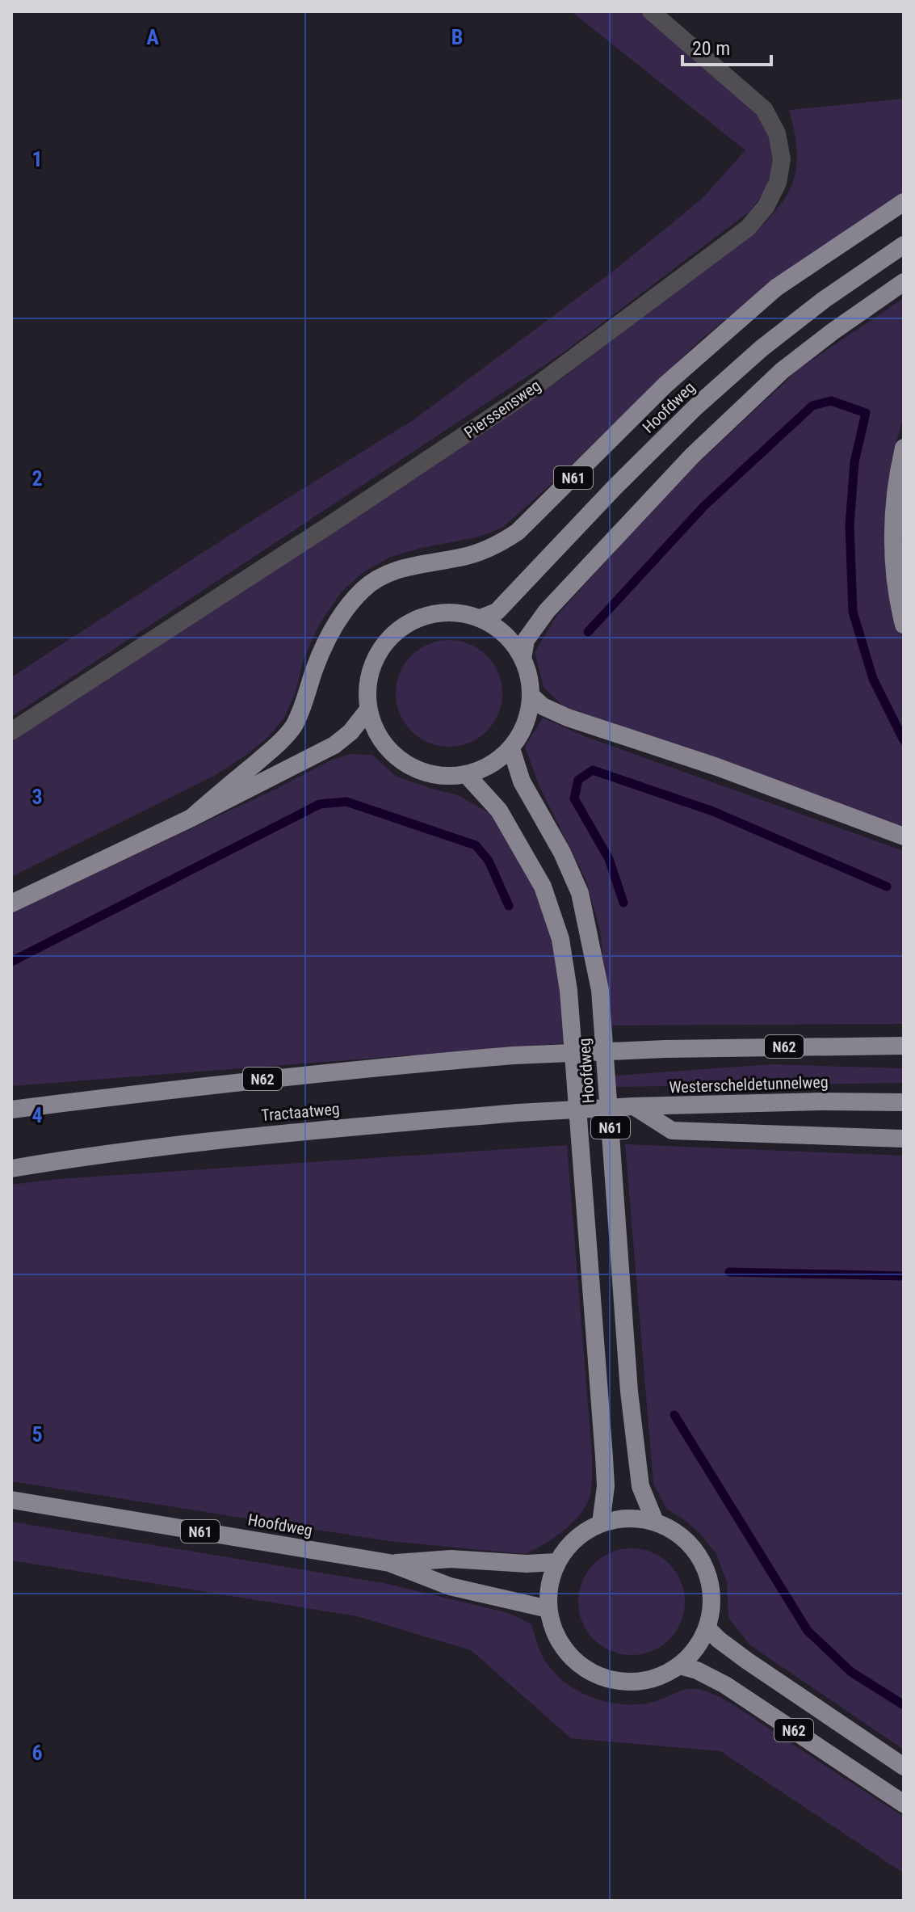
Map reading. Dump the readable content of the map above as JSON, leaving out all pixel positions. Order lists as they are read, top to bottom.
{
  "streets": {
    "highway": [
      "Hoofdweg",
      "N61",
      "N62",
      "Westerscheldetunnelweg",
      "Tractaatweg"
    ],
    "street": ["Pierssensweg"]
  },
  "crossings": [
    ["Hoofdweg", "N62"],
    ["Westerscheldetunnelweg", "Tractaatweg"]
  ],
  "scale_bar": "20 m",
  "grid": {
    "columns": ["A", "B"],
    "rows": [
      "1",
      "2",
      "3",
      "4",
      "5",
      "6"
    ]
  }
}
